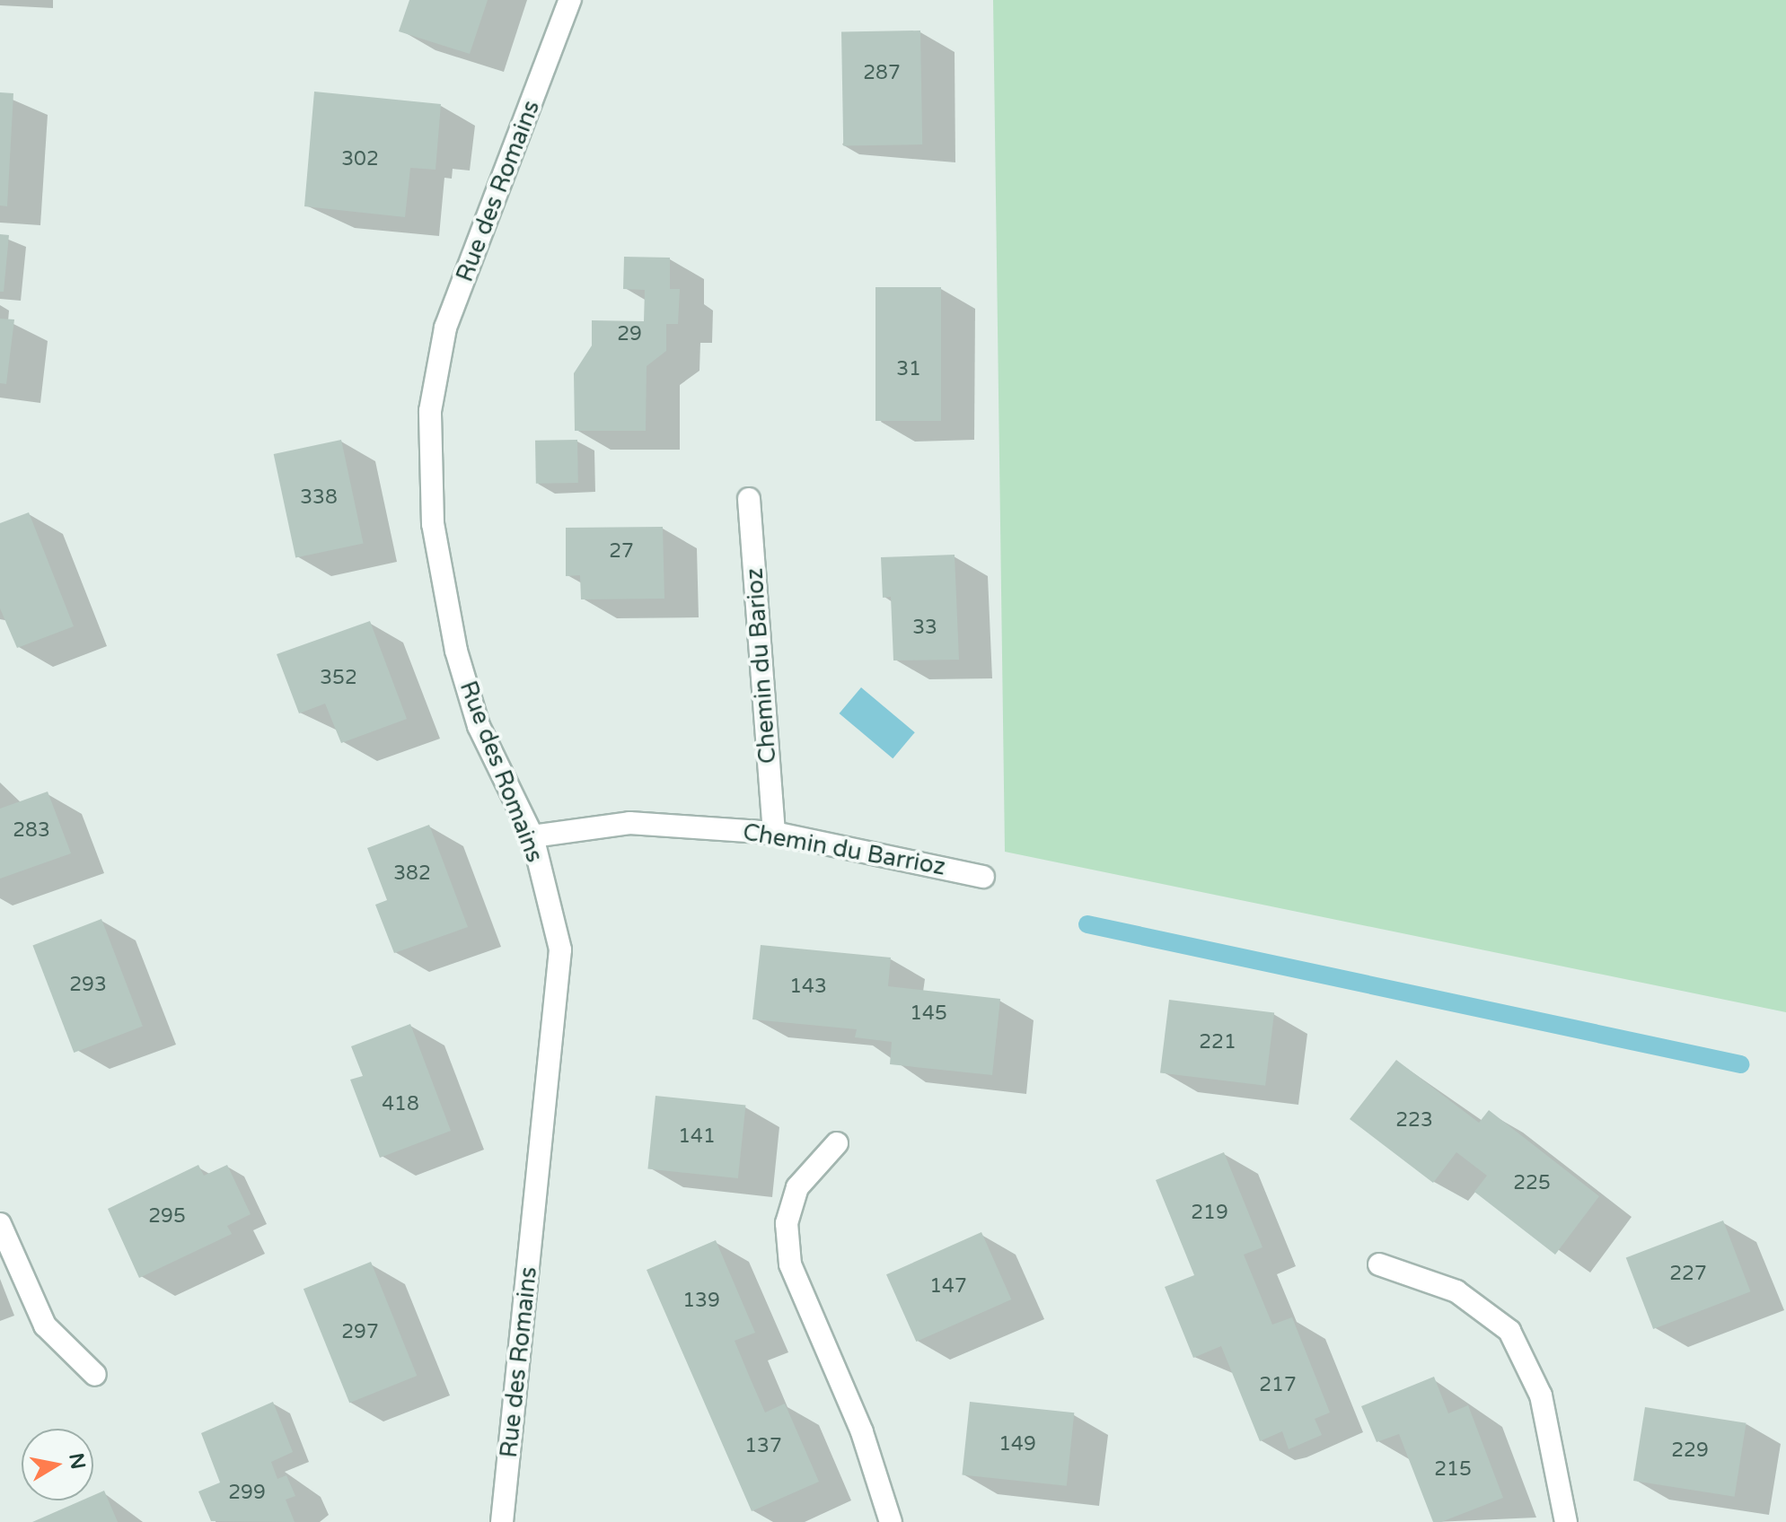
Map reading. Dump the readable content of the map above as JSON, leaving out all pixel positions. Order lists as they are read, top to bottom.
{
  "streets": {
    "street": ["Rue des Romains", "Chemin du Barioz", "Chemin du Barrioz"]
  },
  "crossings": [
    ["Rue des Romains", "Chemin du Barrioz"],
    ["Chemin du Barioz", "Chemin du Barrioz"]
  ],
  "house_numbers": [
    "287",
    "302",
    "29",
    "31",
    "338",
    "27",
    "33",
    "352",
    "283",
    "382",
    "293",
    "143",
    "145",
    "221",
    "418",
    "223",
    "141",
    "225",
    "219",
    "295",
    "227",
    "147",
    "139",
    "297",
    "217",
    "149",
    "137",
    "229",
    "215",
    "299"
  ],
  "north": "right"
}
